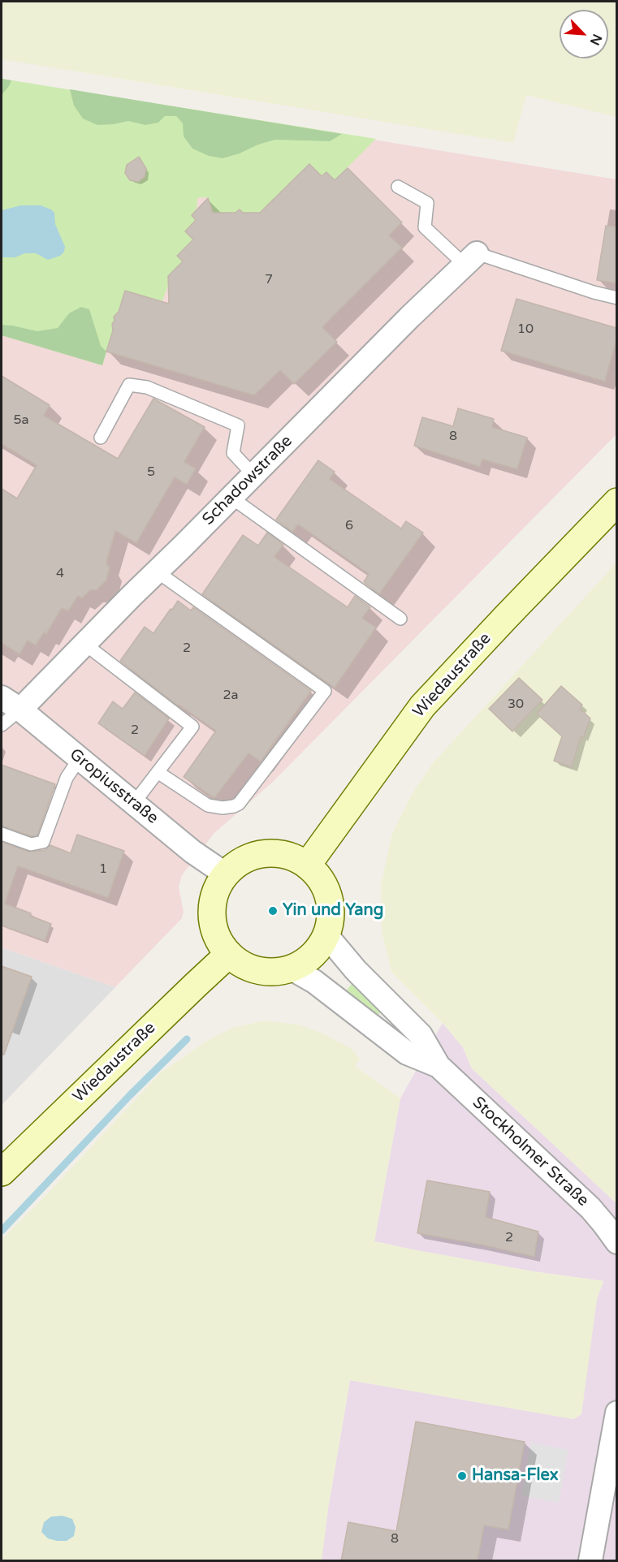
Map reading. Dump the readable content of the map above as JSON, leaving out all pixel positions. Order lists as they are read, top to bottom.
{
  "streets": {
    "main road": ["Wiedaustraße"],
    "street": ["Schadowstraße", "Gropiusstraße", "Stockholmer Straße"]
  },
  "crossings": [
    ["Schadowstraße", "Gropiusstraße"],
    ["Wiedaustraße", "Gropiusstraße"],
    ["Wiedaustraße", "Stockholmer Straße"],
    ["Gropiusstraße", "Stockholmer Straße"]
  ],
  "places": ["Yin und Yang", "Hansa-Flex"],
  "house_numbers": [
    "7",
    "10",
    "5a",
    "8",
    "5",
    "6",
    "4",
    "2",
    "2a",
    "30",
    "2",
    "1",
    "2",
    "8"
  ],
  "north": "bottom right"
}
